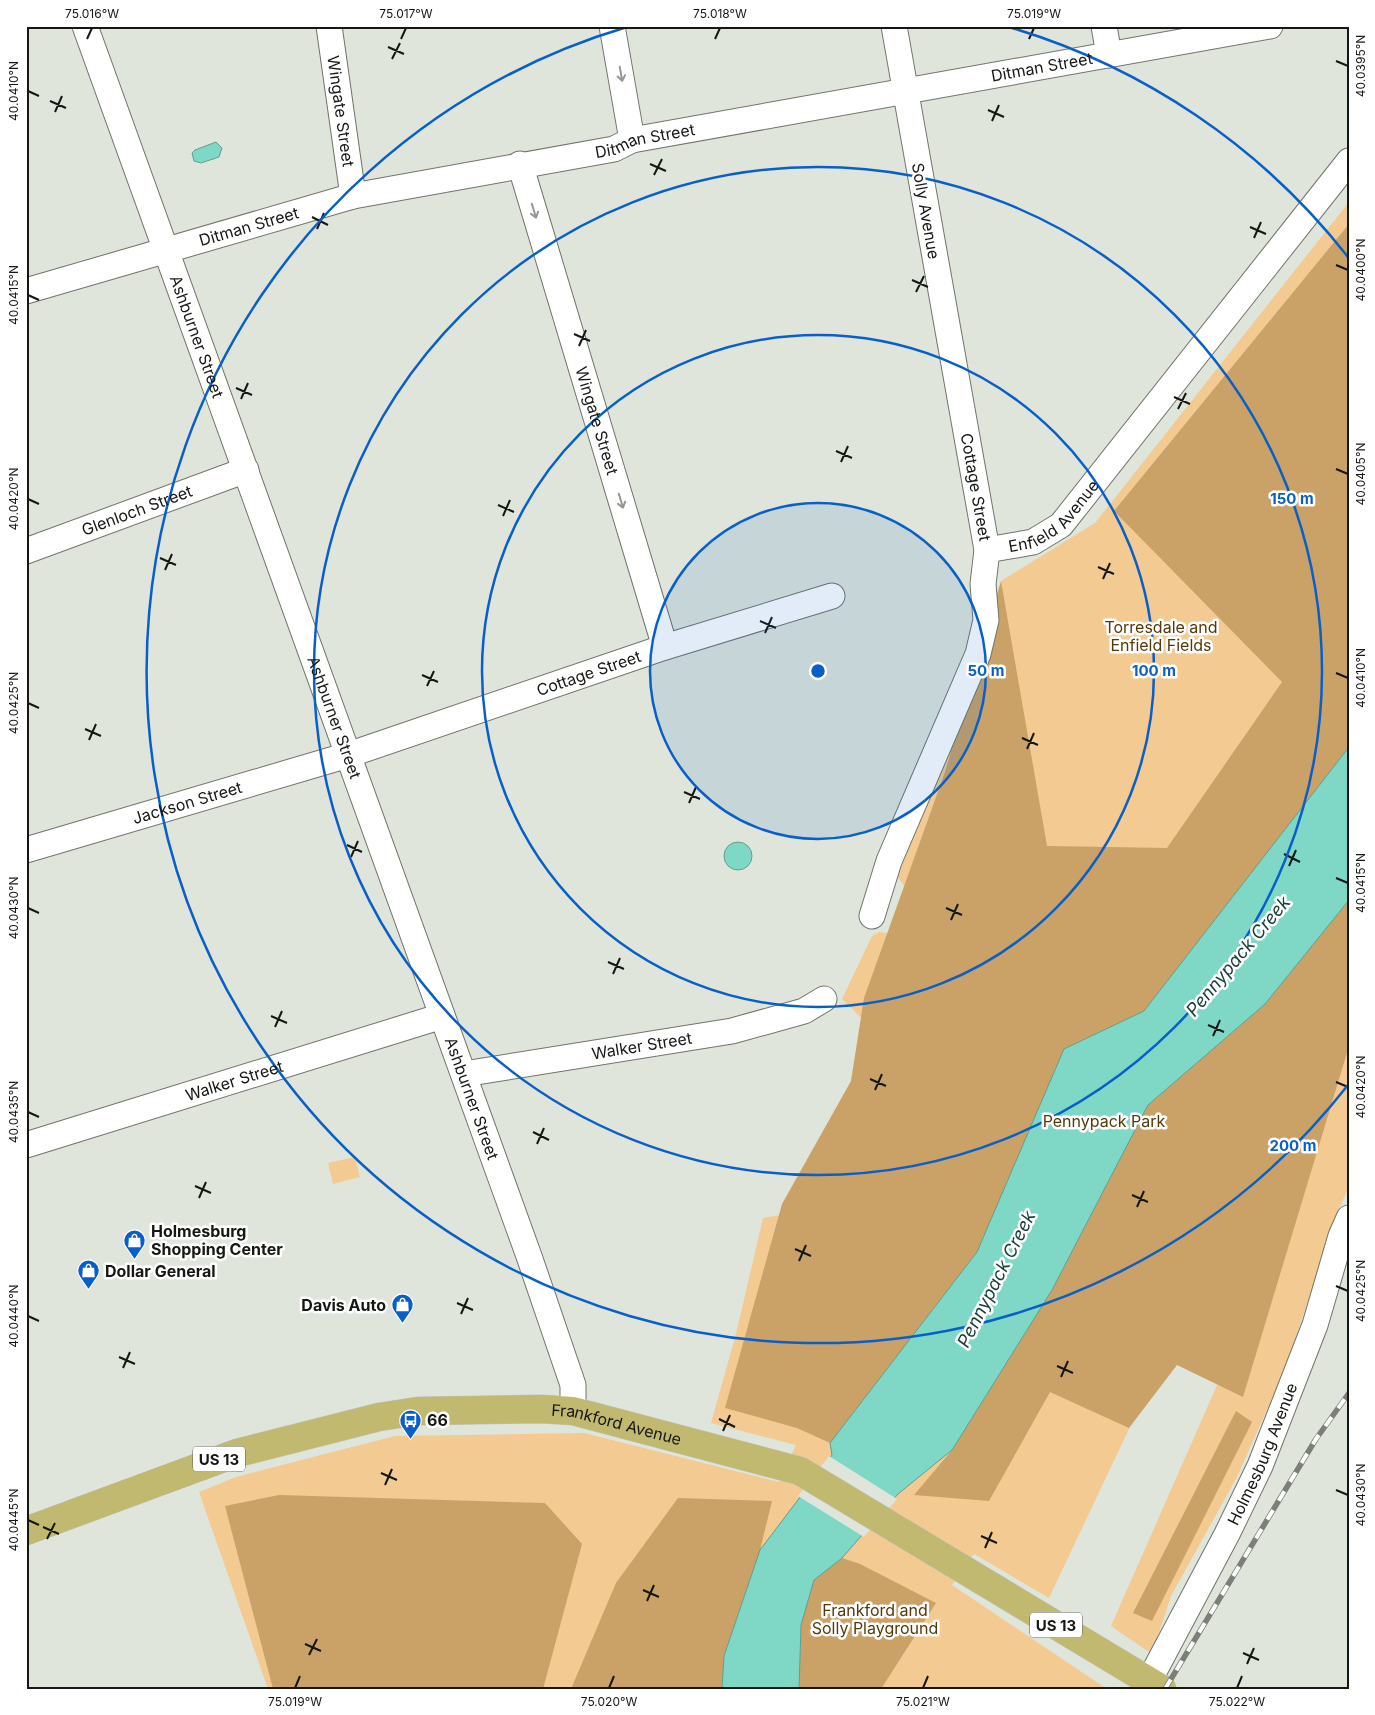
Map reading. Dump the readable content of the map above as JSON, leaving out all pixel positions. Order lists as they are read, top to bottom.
{
  "streets": {
    "main road": ["Frankford Avenue", "US 13"],
    "street": [
      "Ditman Street",
      "Wingate Street",
      "Solly Avenue",
      "Ashburner Street",
      "Cottage Street",
      "Glenloch Street",
      "Enfield Avenue",
      "Jackson Street",
      "Walker Street",
      "Holmesburg Avenue"
    ]
  },
  "crossings": [
    ["Ditman Street", "Wingate Street"],
    ["Ditman Street", "Solly Avenue"],
    ["Ditman Street", "Ashburner Street"],
    ["Wingate Street", "Cottage Street"],
    ["Solly Avenue", "Cottage Street"],
    ["Ashburner Street", "Cottage Street"],
    ["Ashburner Street", "Glenloch Street"],
    ["Ashburner Street", "Jackson Street"],
    ["Ashburner Street", "Walker Street"],
    ["Ashburner Street", "Frankford Avenue"],
    ["Cottage Street", "Enfield Avenue"],
    ["Cottage Street", "Jackson Street"],
    ["Frankford Avenue", "Holmesburg Avenue"]
  ],
  "one_way": ["Wingate Street"],
  "water": ["Pennypack Creek"],
  "parks": ["Torresdale and Enfield Fields", "Pennypack Park", "Frankford and Solly Playground"],
  "places": {
    "shop": ["Holmesburg Shopping Center", "Dollar General", "Davis Auto"],
    "bus stop": ["66"]
  },
  "coordinates": [
    "75.016°W",
    "75.017°W",
    "75.018°W",
    "75.019°W",
    "40.0395°N",
    "40.0410°N",
    "40.0400°N",
    "40.0415°N",
    "40.0405°N",
    "40.0420°N",
    "40.0425°N",
    "40.0430°N",
    "40.0435°N",
    "40.0440°N",
    "40.0445°N",
    "75.020°W",
    "75.021°W",
    "75.022°W"
  ],
  "rings": [
    "150 m",
    "50 m",
    "100 m",
    "200 m"
  ]
}
